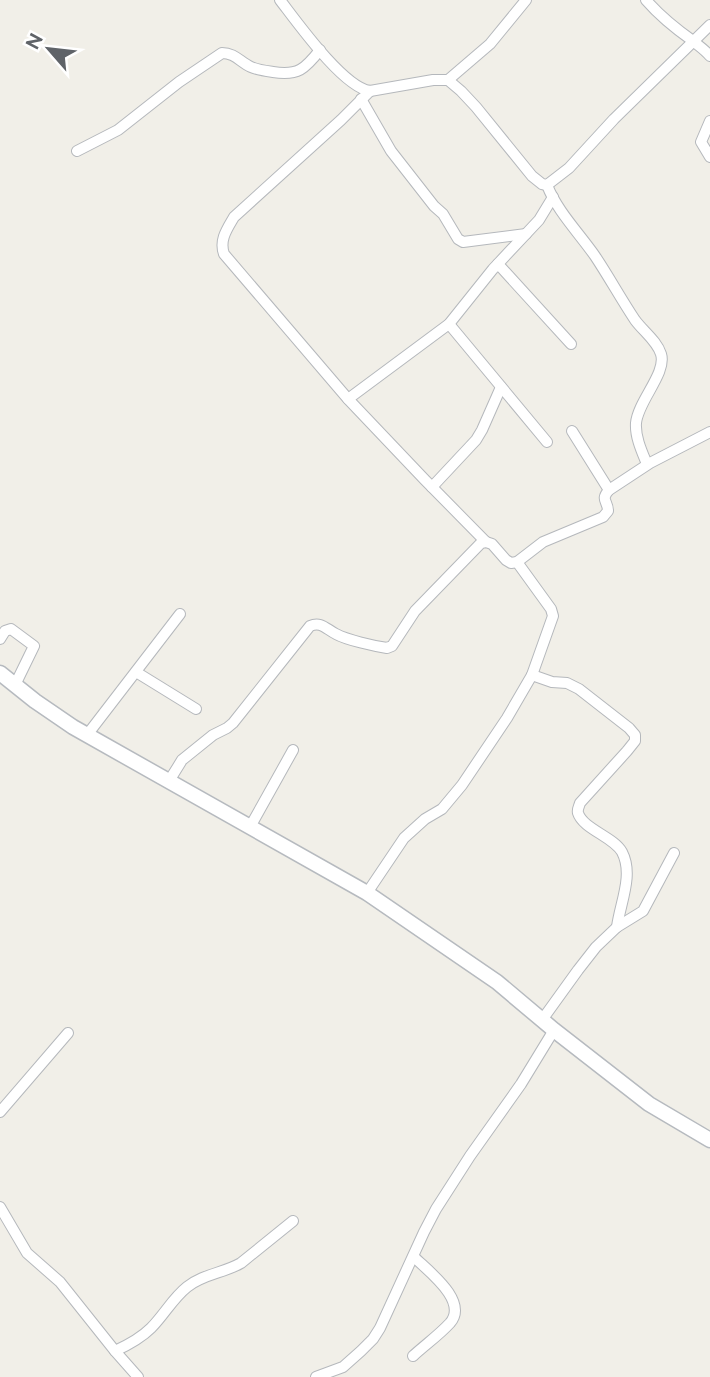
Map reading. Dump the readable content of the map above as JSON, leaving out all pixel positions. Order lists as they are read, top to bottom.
{
  "north": "top left"
}
